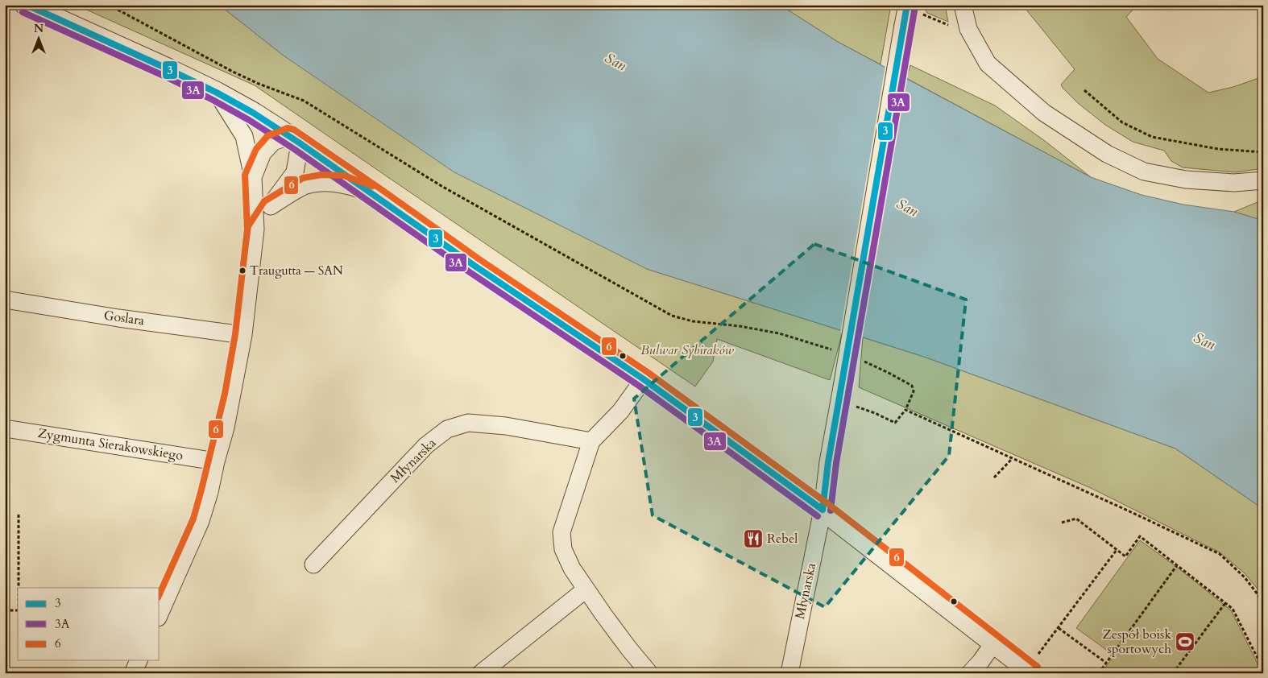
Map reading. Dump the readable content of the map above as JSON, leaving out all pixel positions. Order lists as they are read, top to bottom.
{
  "streets": {
    "street": ["Goslara", "Zygmunta Sierakowskiego", "Młynarska"]
  },
  "water": ["San"],
  "parks": ["Bulwar Sybiraków"],
  "places": {
    "other": ["Traugutta — SAN"],
    "restaurant": ["Rebel"],
    "sports": ["Zespół boisk sportowych"]
  },
  "lines": ["transit line 3", "transit line 3A", "transit line 6"],
  "legend": ["3", "3A", "6"],
  "north": "top"
}
